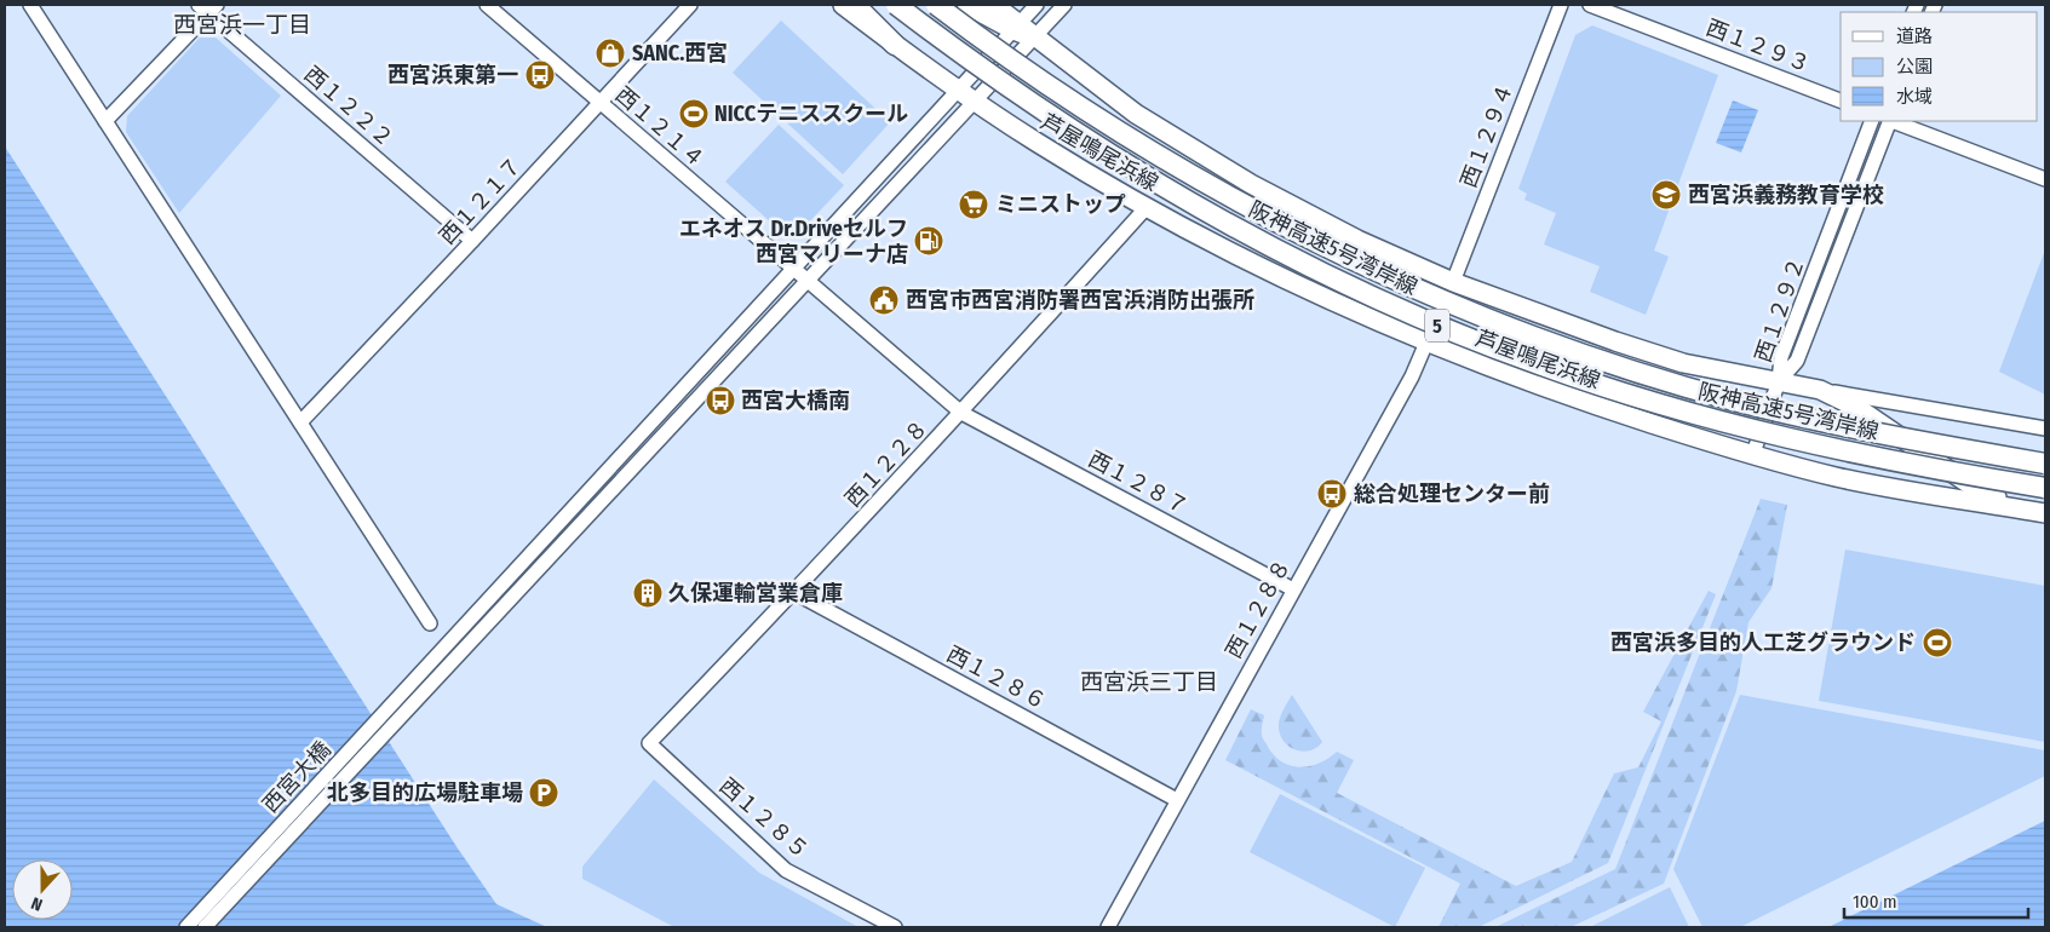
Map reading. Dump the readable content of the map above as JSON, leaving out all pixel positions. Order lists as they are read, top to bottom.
{
  "streets": {
    "highway": ["阪神高速5号湾岸線", "5"],
    "main road": ["芦屋鳴尾浜線"],
    "street": [
      "西１２９３",
      "西１２２２",
      "西１２１４",
      "西１２９４",
      "西１２１７",
      "西１２９２",
      "西１２２８",
      "西１２８７",
      "西１２８８",
      "西１２８６",
      "西宮大橋",
      "西１２８５"
    ]
  },
  "crossings": [
    ["西１２２２", "西１２１７"],
    ["西１２１４", "西１２１７"],
    ["西１２１４", "西１２８７"],
    ["西１２９４", "芦屋鳴尾浜線"],
    ["芦屋鳴尾浜線", "西１２９２"],
    ["芦屋鳴尾浜線", "西１２２８"],
    ["芦屋鳴尾浜線", "西１２８８"],
    ["西１２２８", "西１２８７"],
    ["西１２２８", "西１２８６"],
    ["西１２２８", "西１２８５"],
    ["西１２８７", "西１２８８"],
    ["西１２８８", "西１２８６"]
  ],
  "districts": ["西宮浜一丁目", "西宮浜三丁目"],
  "places": {
    "shop": ["SANC.西宮"],
    "bus stop": ["西宮浜東第一", "西宮大橋南", "総合処理センター前"],
    "sports": ["NICCテニススクール", "西宮浜多目的人工芝グラウンド"],
    "school or university": ["西宮浜義務教育学校"],
    "supermarket": ["ミニストップ"],
    "fuel station": ["エネオス Dr.Driveセルフ 西宮マリーナ店"],
    "public building": ["西宮市西宮消防署西宮浜消防出張所"],
    "building": ["久保運輸営業倉庫"],
    "parking": ["北多目的広場駐車場"]
  },
  "legend": ["道路", "公園", "水域"],
  "scale_bar": "100 m",
  "north": "bottom"
}
